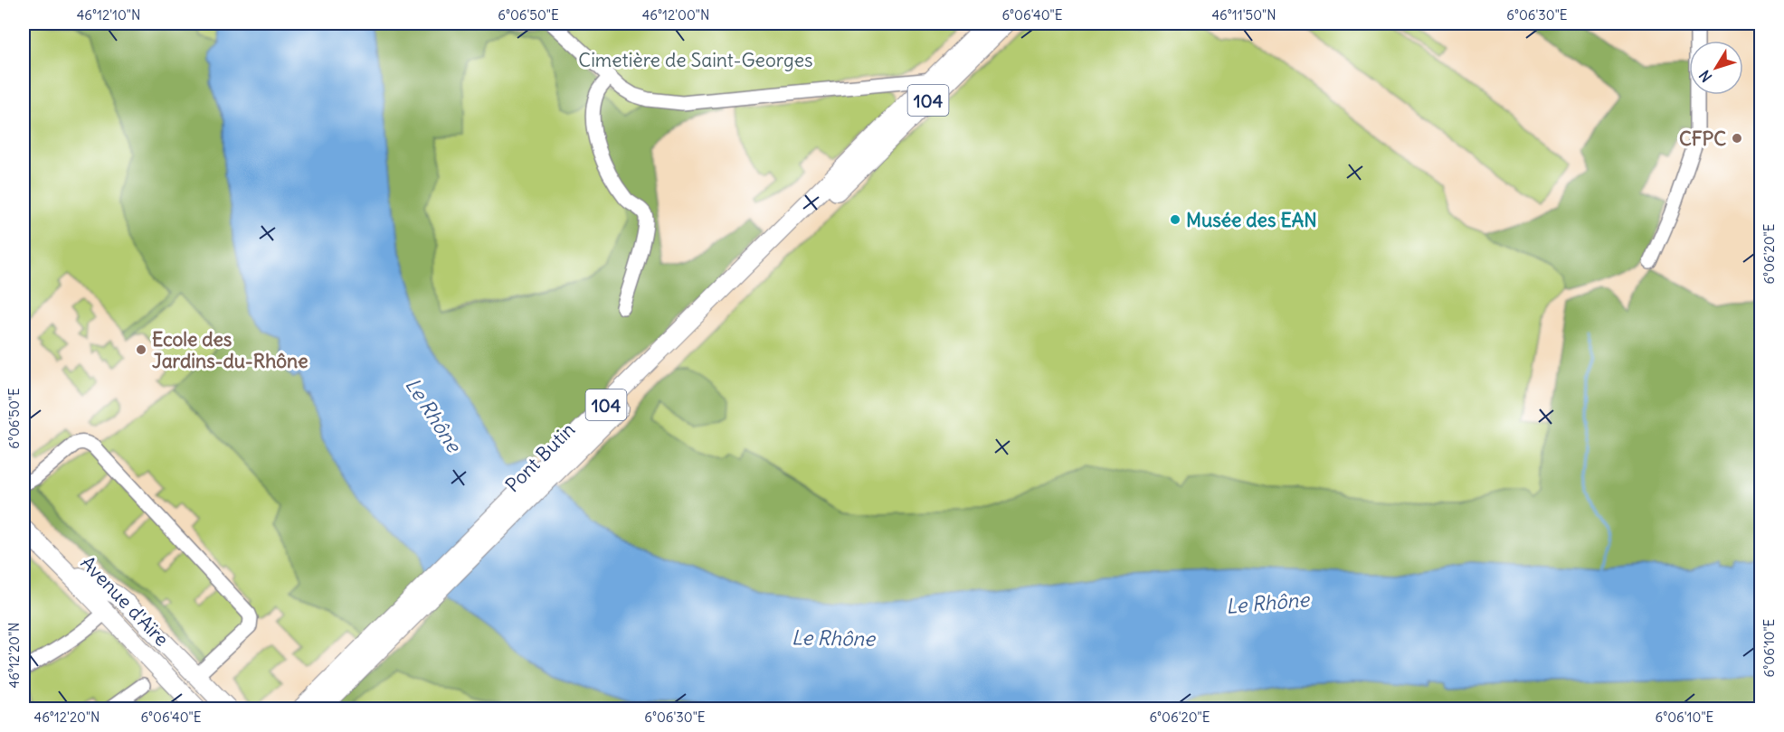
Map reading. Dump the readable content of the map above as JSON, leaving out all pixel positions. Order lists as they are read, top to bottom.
{
  "streets": {
    "main road": ["104", "Pont Butin", "Avenue d'Aïre"]
  },
  "crossings": [
    ["104", "Pont Butin"]
  ],
  "water": ["Le Rhône"],
  "parks": ["Cimetière de Saint-Georges"],
  "places": ["CFPC", "Musée des EAN", "Ecole des Jardins-du-Rhône"],
  "north": "bottom left",
  "coordinates": [
    "46°12'10\"N",
    "6°06'50\"E",
    "46°12'00\"N",
    "6°06'40\"E",
    "46°11'50\"N",
    "6°06'30\"E",
    "6°06'20\"E",
    "6°06'10\"E",
    "46°12'20\"N"
  ]
}
